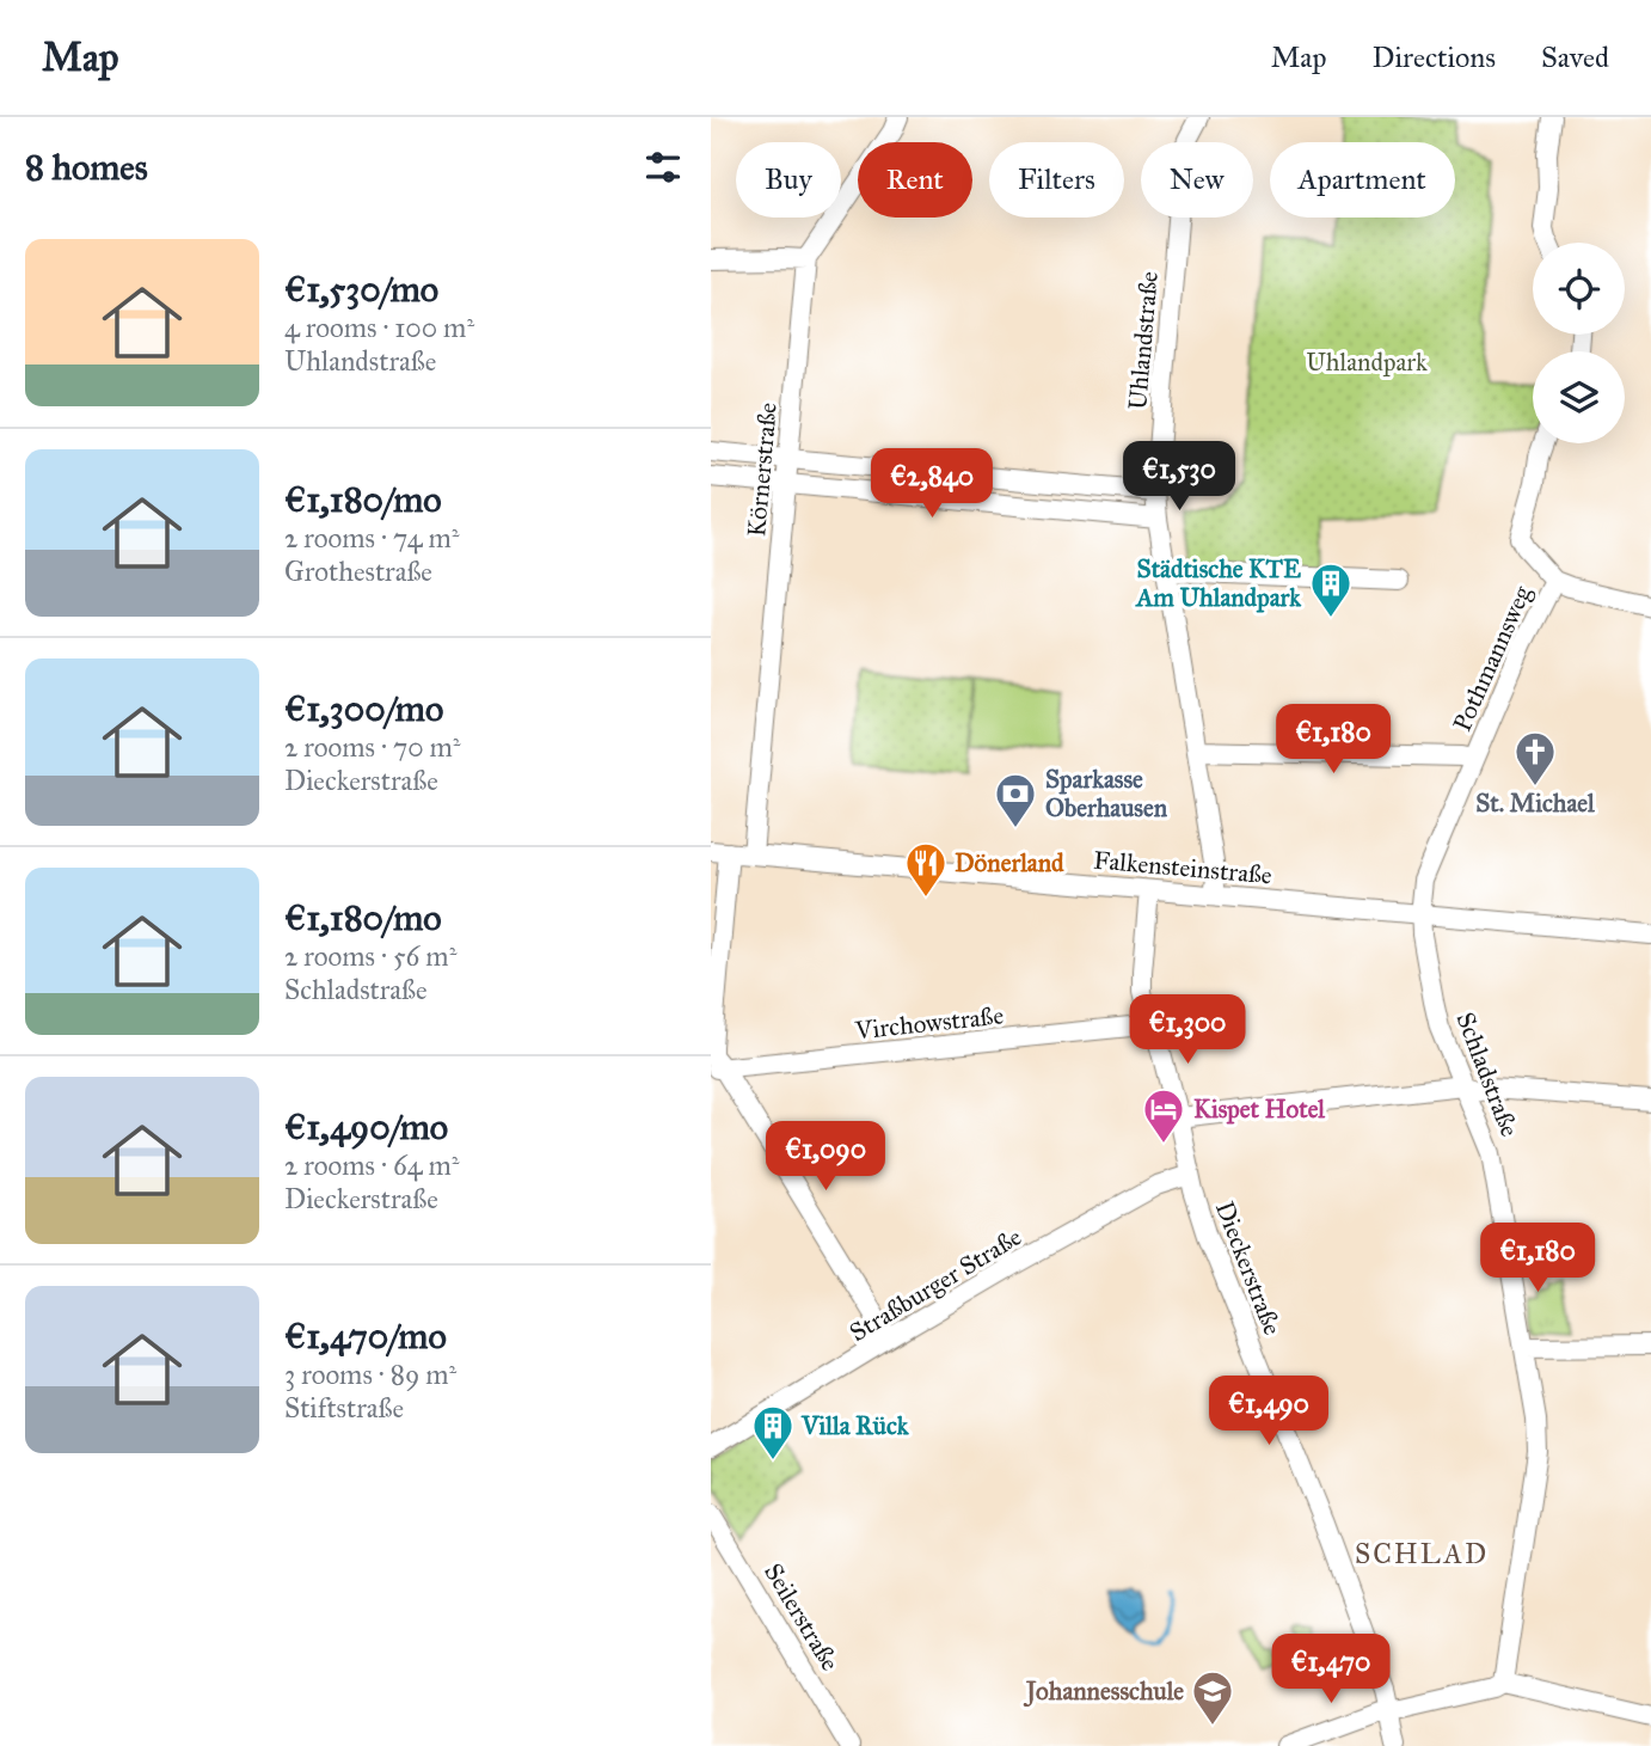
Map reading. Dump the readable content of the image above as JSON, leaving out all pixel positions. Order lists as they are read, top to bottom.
{
  "streets": {
    "street": [
      "Uhlandstraße",
      "Körnerstraße",
      "Pothmannsweg",
      "Falkensteinstraße",
      "Virchowstraße",
      "Schladstraße",
      "Dieckerstraße",
      "Straßburger Straße",
      "Seilerstraße"
    ]
  },
  "crossings": [
    ["Uhlandstraße", "Falkensteinstraße"],
    ["Körnerstraße", "Falkensteinstraße"],
    ["Pothmannsweg", "Falkensteinstraße"],
    ["Pothmannsweg", "Schladstraße"],
    ["Falkensteinstraße", "Schladstraße"],
    ["Falkensteinstraße", "Dieckerstraße"],
    ["Virchowstraße", "Dieckerstraße"],
    ["Dieckerstraße", "Straßburger Straße"]
  ],
  "districts": ["SCHLAD"],
  "parks": ["Uhlandpark"],
  "places": {
    "building": ["Städtische KTE Am Uhlandpark", "Villa Rück"],
    "church": ["St. Michael"],
    "bank": ["Sparkasse Oberhausen"],
    "restaurant": ["Dönerland"],
    "hotel": ["Kispet Hotel"],
    "school or university": ["Johannesschule"]
  },
  "page": {
    "header": "Map",
    "nav": ["Map", "Directions", "Saved"],
    "heading": "8 homes",
    "chip": [
      "Buy",
      "Rent",
      "Filters",
      "New",
      "Apartment"
    ],
    "list": [
      {
        "name": "€1,530/mo",
        "note": "4 rooms · 100 m² · Uhlandstraße"
      },
      {
        "name": "€1,180/mo",
        "note": "2 rooms · 74 m² · Grothestraße"
      },
      {
        "name": "€1,300/mo",
        "note": "2 rooms · 70 m² · Dieckerstraße"
      },
      {
        "name": "€1,180/mo",
        "note": "2 rooms · 56 m² · Schladstraße"
      },
      {
        "name": "€1,490/mo",
        "note": "2 rooms · 64 m² · Dieckerstraße"
      },
      {
        "name": "€1,470/mo",
        "note": "3 rooms · 89 m² · Stiftstraße"
      }
    ],
    "price": [
      "€1,530",
      "€2,840",
      "€1,180",
      "€1,300",
      "€1,090",
      "€1,180",
      "€1,490",
      "€1,470"
    ]
  }
}
